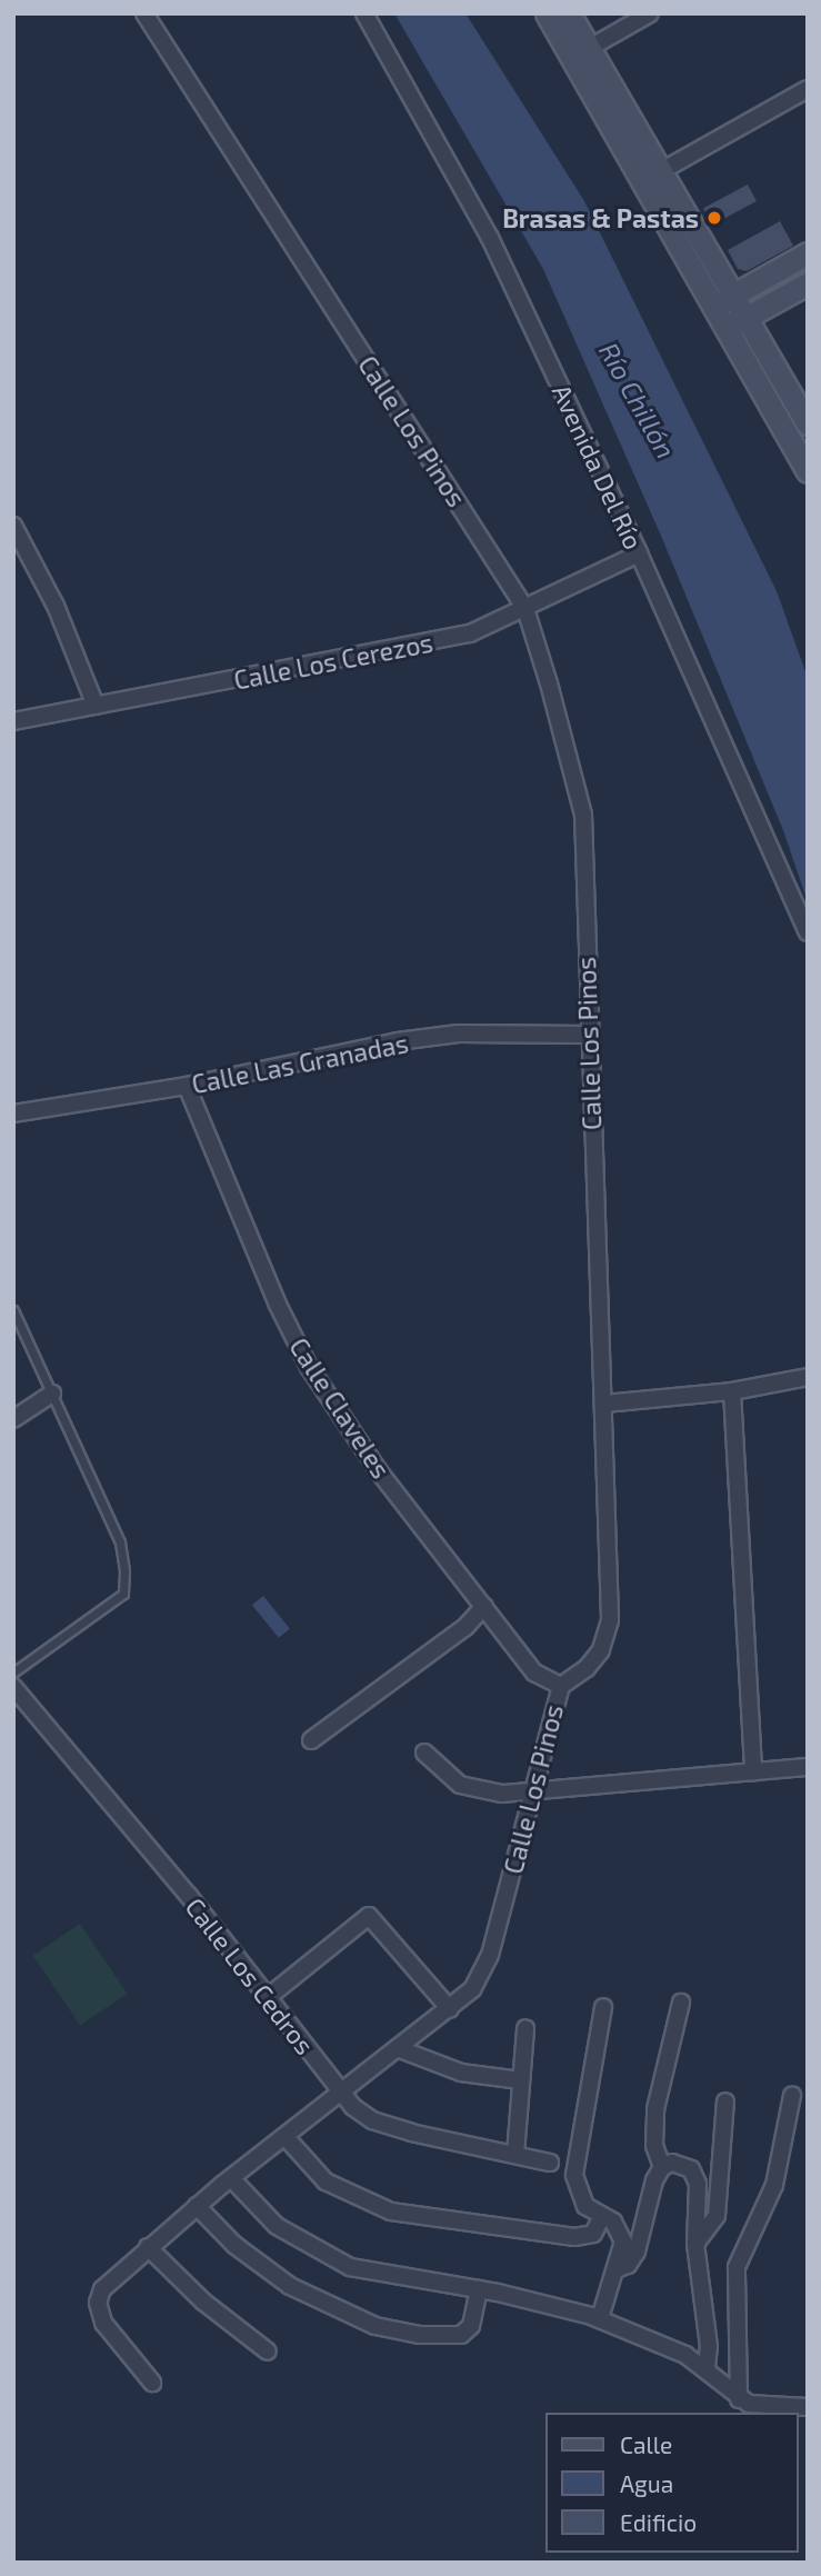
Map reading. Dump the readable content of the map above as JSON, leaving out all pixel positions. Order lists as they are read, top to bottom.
{
  "streets": {
    "street": [
      "Calle Los Pinos",
      "Avenida Del Río",
      "Calle Los Cerezos",
      "Calle Las Granadas",
      "Calle Claveles",
      "Calle Los Cedros"
    ]
  },
  "crossings": [
    ["Calle Los Pinos", "Calle Los Cerezos"],
    ["Calle Los Pinos", "Calle Las Granadas"],
    ["Calle Los Pinos", "Calle Claveles"],
    ["Calle Los Pinos", "Calle Los Cedros"],
    ["Avenida Del Río", "Calle Los Cerezos"],
    ["Calle Las Granadas", "Calle Claveles"]
  ],
  "water": ["Río Chillón"],
  "places": ["Brasas & Pastas"],
  "legend": ["Calle", "Agua", "Edificio"]
}
